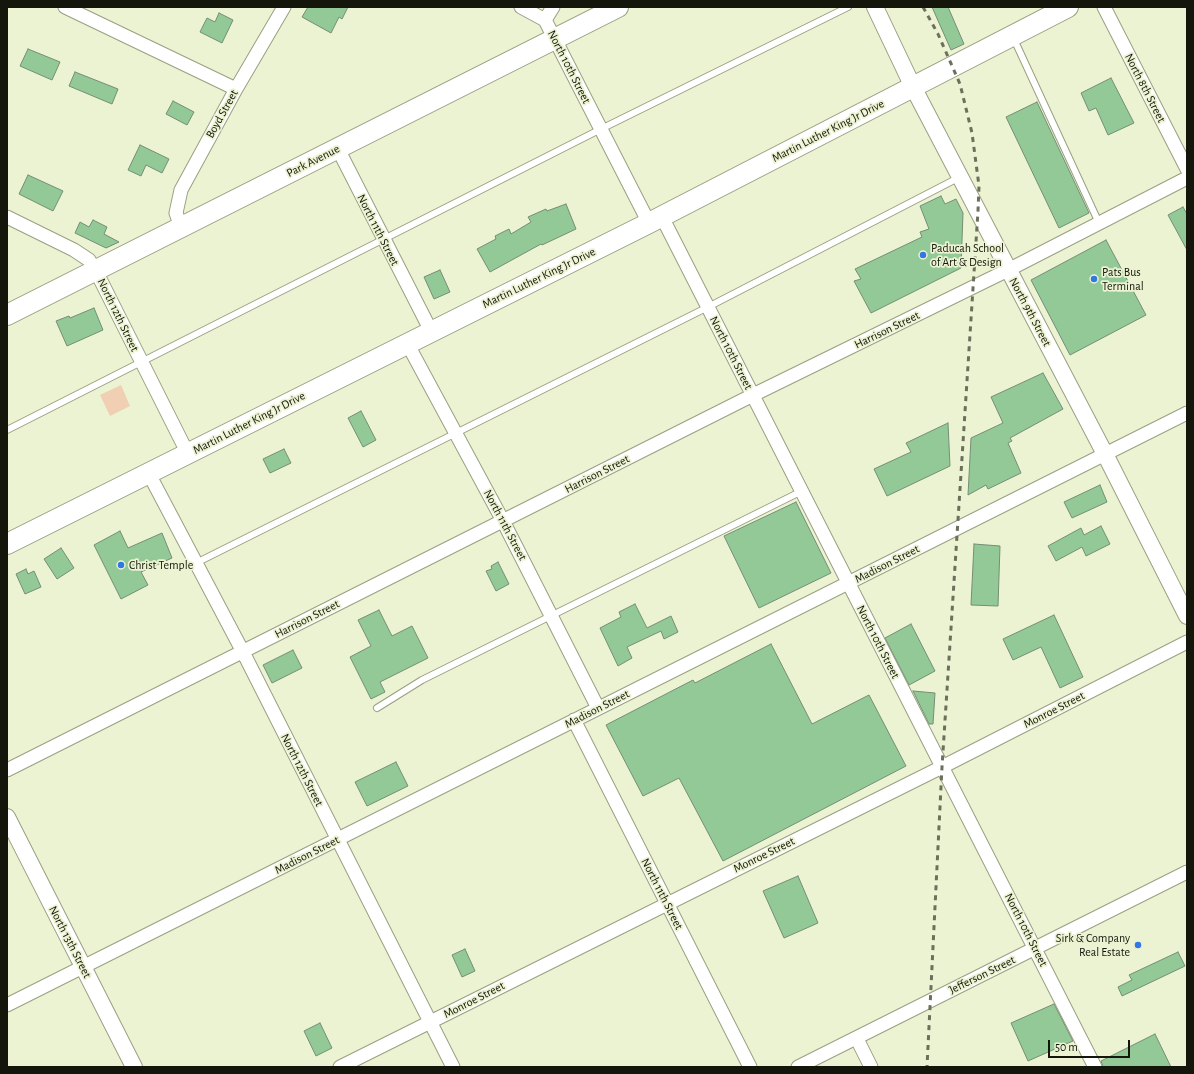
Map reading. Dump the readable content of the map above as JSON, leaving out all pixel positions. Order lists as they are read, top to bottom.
{
  "streets": {
    "main road": ["Martin Luther King Jr Drive", "Park Avenue"],
    "street": [
      "North 10th Street",
      "North 8th Street",
      "Boyd Street",
      "North 11th Street",
      "North 9th Street",
      "North 12th Street",
      "Harrison Street",
      "Madison Street",
      "Monroe Street",
      "North 13th Street",
      "Jefferson Street"
    ]
  },
  "crossings": [
    ["North 10th Street", "Martin Luther King Jr Drive"],
    ["North 10th Street", "Park Avenue"],
    ["North 10th Street", "Harrison Street"],
    ["North 10th Street", "Madison Street"],
    ["North 10th Street", "Monroe Street"],
    ["North 10th Street", "Jefferson Street"],
    ["Boyd Street", "Park Avenue"],
    ["Martin Luther King Jr Drive", "North 11th Street"],
    ["Martin Luther King Jr Drive", "North 9th Street"],
    ["Martin Luther King Jr Drive", "North 12th Street"],
    ["Park Avenue", "North 11th Street"],
    ["Park Avenue", "North 12th Street"],
    ["North 11th Street", "Harrison Street"],
    ["North 11th Street", "Madison Street"],
    ["North 11th Street", "Monroe Street"],
    ["North 9th Street", "Harrison Street"],
    ["North 9th Street", "Madison Street"],
    ["North 12th Street", "Harrison Street"],
    ["North 12th Street", "Madison Street"],
    ["North 12th Street", "Monroe Street"],
    ["Madison Street", "North 13th Street"]
  ],
  "places": [
    "Paducah School of Art & Design",
    "Pats Bus Terminal",
    "Christ Temple",
    "Sirk & Company Real Estate"
  ],
  "scale_bar": "50 m"
}
